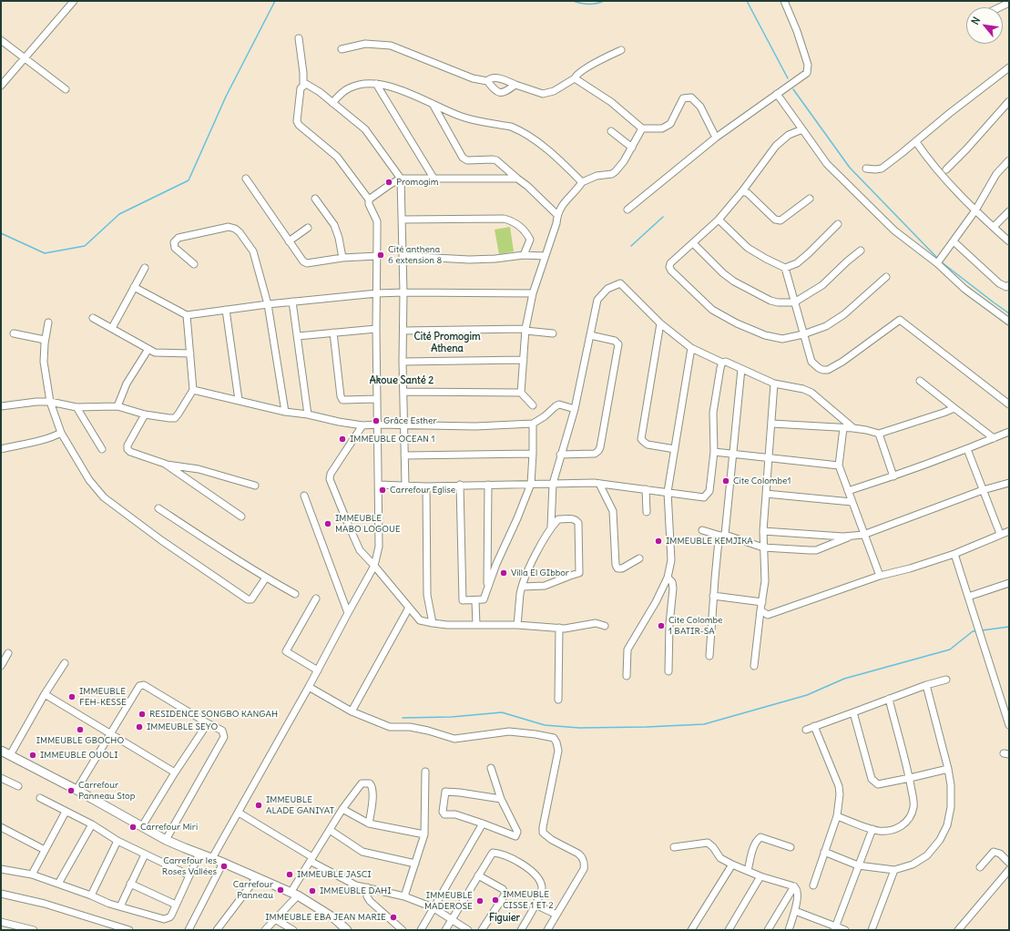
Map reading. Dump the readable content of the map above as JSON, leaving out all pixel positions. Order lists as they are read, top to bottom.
{
  "districts": ["Cité Promogim Athena", "Akoue Santé 2", "Figuier"],
  "places": [
    "Promogim",
    "Cité anthena 6 extension 8",
    "Grâce Esther",
    "IMMEUBLE OCEAN 1",
    "Cite Colombe1",
    "Carrefour Eglise",
    "IMMEUBLE MABO LOGOUE",
    "IMMEUBLE KEMJIKA",
    "Villa El GIbbor",
    "Cite Colombe 1 BATIR-SA",
    "IMMEUBLE FEH-KESSE",
    "RESIDENCE SONGBO KANGAH",
    "IMMEUBLE SEYO",
    "IMMEUBLE GBOCHO",
    "IMMEUBLE OUOLI",
    "Carrefour Panneau Stop",
    "IMMEUBLE ALADE GANIYAT",
    "Carrefour Miri",
    "Carrefour les Roses Vallées",
    "IMMEUBLE JASCI",
    "Carrefour Panneau",
    "IMMEUBLE DAHI",
    "IMMEUBLE CISSE 1 ET 2",
    "IMMEUBLE MADEROSE",
    "IMMEUBLE EBA JEAN MARIE"
  ],
  "north": "top left"
}
